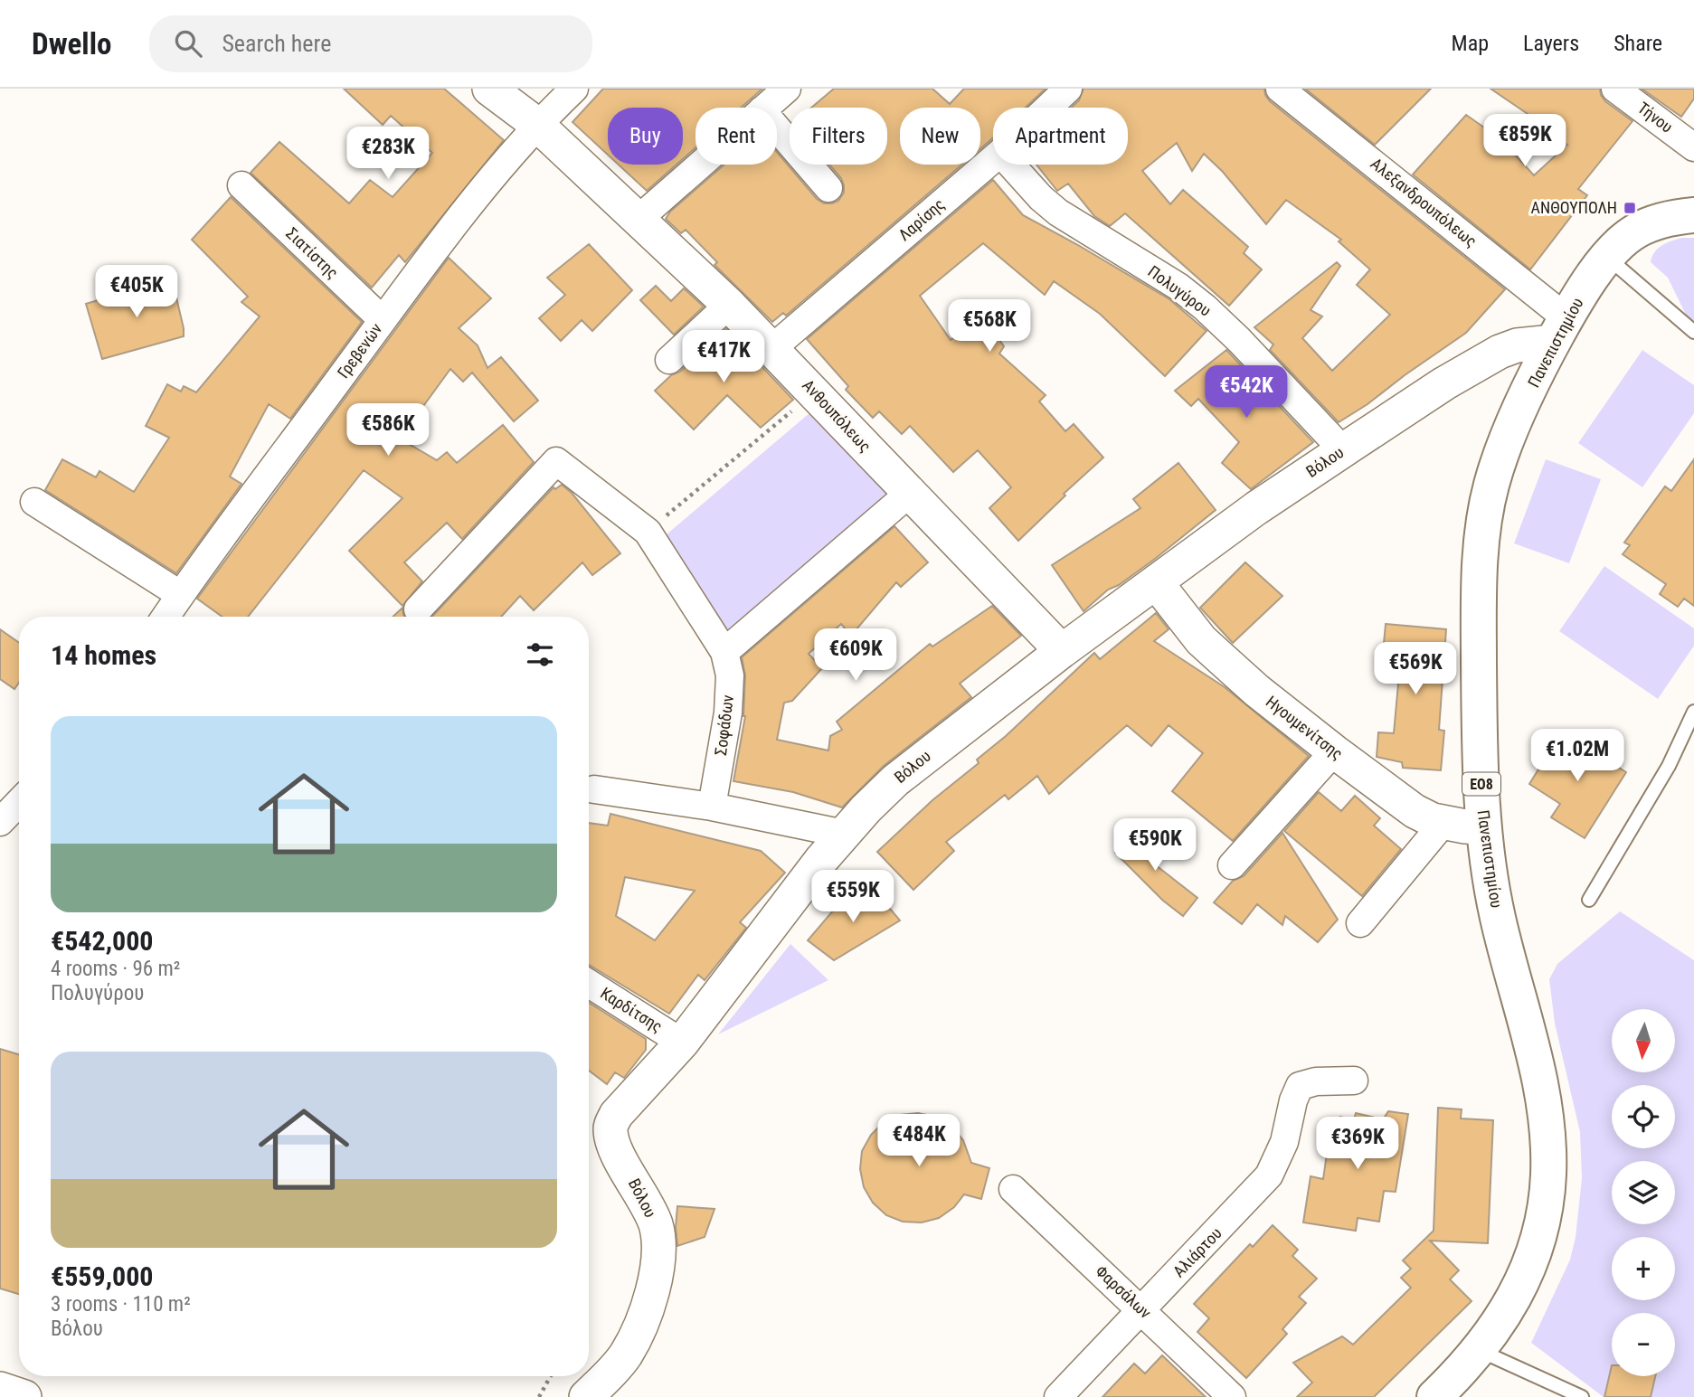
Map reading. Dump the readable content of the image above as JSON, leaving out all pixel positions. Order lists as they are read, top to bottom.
{
  "streets": {
    "main road": ["Πανεπιστημίου", "ΕΟ8"],
    "street": [
      "Τήνου",
      "Αλεξανδρουπόλεως",
      "Λαρίσης",
      "Σιατίστης",
      "Πολυγύρου",
      "Γρεβενών",
      "Ανθουπόλεως",
      "Βόλου",
      "Σοφάδων",
      "Ηγουμενίτσης",
      "Καρδίτσης",
      "Αλιάρτου",
      "Φαρσάλων"
    ]
  },
  "crossings": [
    ["Αλεξανδρουπόλεως", "Πανεπιστημίου"],
    ["Αλεξανδρουπόλεως", "Βόλου"],
    ["Λαρίσης", "Ανθουπόλεως"],
    ["Σιατίστης", "Γρεβενών"],
    ["Πολυγύρου", "Βόλου"],
    ["Πανεπιστημίου", "Βόλου"],
    ["Πανεπιστημίου", "Ηγουμενίτσης"],
    ["Γρεβενών", "Ανθουπόλεως"],
    ["Ανθουπόλεως", "Βόλου"],
    ["Βόλου", "Ηγουμενίτσης"],
    ["Βόλου", "Καρδίτσης"],
    ["Αλιάρτου", "Φαρσάλων"]
  ],
  "places": {
    "transit": ["ΑΝΘΟΥΠΟΛΗ"]
  },
  "north": "bottom",
  "page": {
    "header": "Dwello",
    "search": "Search here",
    "nav": ["Map", "Layers", "Share"],
    "chip": [
      "Buy",
      "Rent",
      "Filters",
      "New",
      "Apartment"
    ],
    "price": [
      "€859K",
      "€283K",
      "€405K",
      "€568K",
      "€417K",
      "€542K",
      "€586K",
      "€609K",
      "€569K",
      "€1.02M",
      "€590K",
      "€559K",
      "€484K",
      "€369K"
    ],
    "heading": "14 homes",
    "list": [
      {
        "name": "€542,000",
        "note": "4 rooms · 96 m² · Πολυγύρου"
      },
      {
        "name": "€559,000",
        "note": "3 rooms · 110 m² · Βόλου"
      }
    ],
    "map_buttons": ["+", "−"]
  }
}
